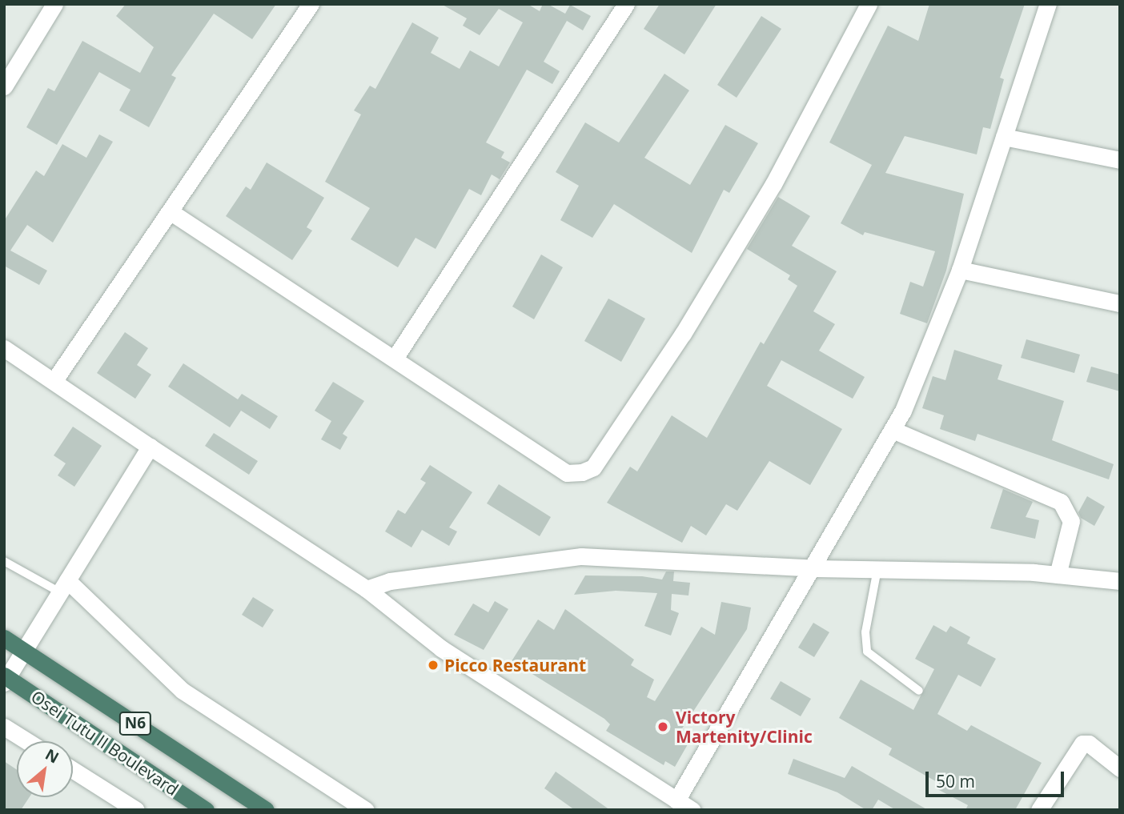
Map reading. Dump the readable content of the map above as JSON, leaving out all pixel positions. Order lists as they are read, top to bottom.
{
  "streets": {
    "highway": ["N6", "Osei Tutu II Boulevard"]
  },
  "places": ["Picco Restaurant", "Victory Martenity/Clinic"],
  "scale_bar": "50 m",
  "north": "top right"
}
